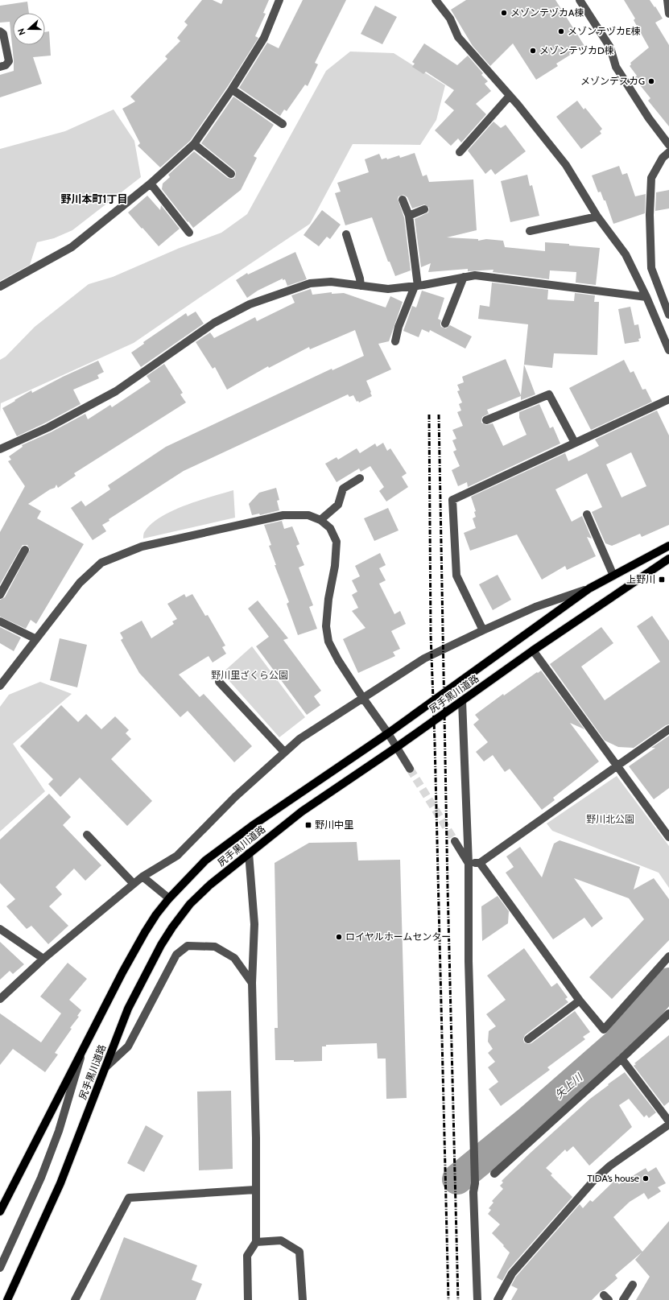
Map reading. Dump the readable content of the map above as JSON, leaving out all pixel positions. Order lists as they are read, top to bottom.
{
  "streets": {
    "main road": ["尻手黒川道路"]
  },
  "districts": ["野川本町1丁目"],
  "water": ["矢上川"],
  "parks": ["野川里ざくら公園", "野川北公園"],
  "places": {
    "other": [
      "メゾンテヅカA棟",
      "メゾンテヅカE棟",
      "メゾンテヅカD棟",
      "メゾンデスカG",
      "ロイヤルホームセンター",
      "TIDA‘s house"
    ],
    "transit": ["上野川", "野川中里"]
  },
  "north": "left"
}
